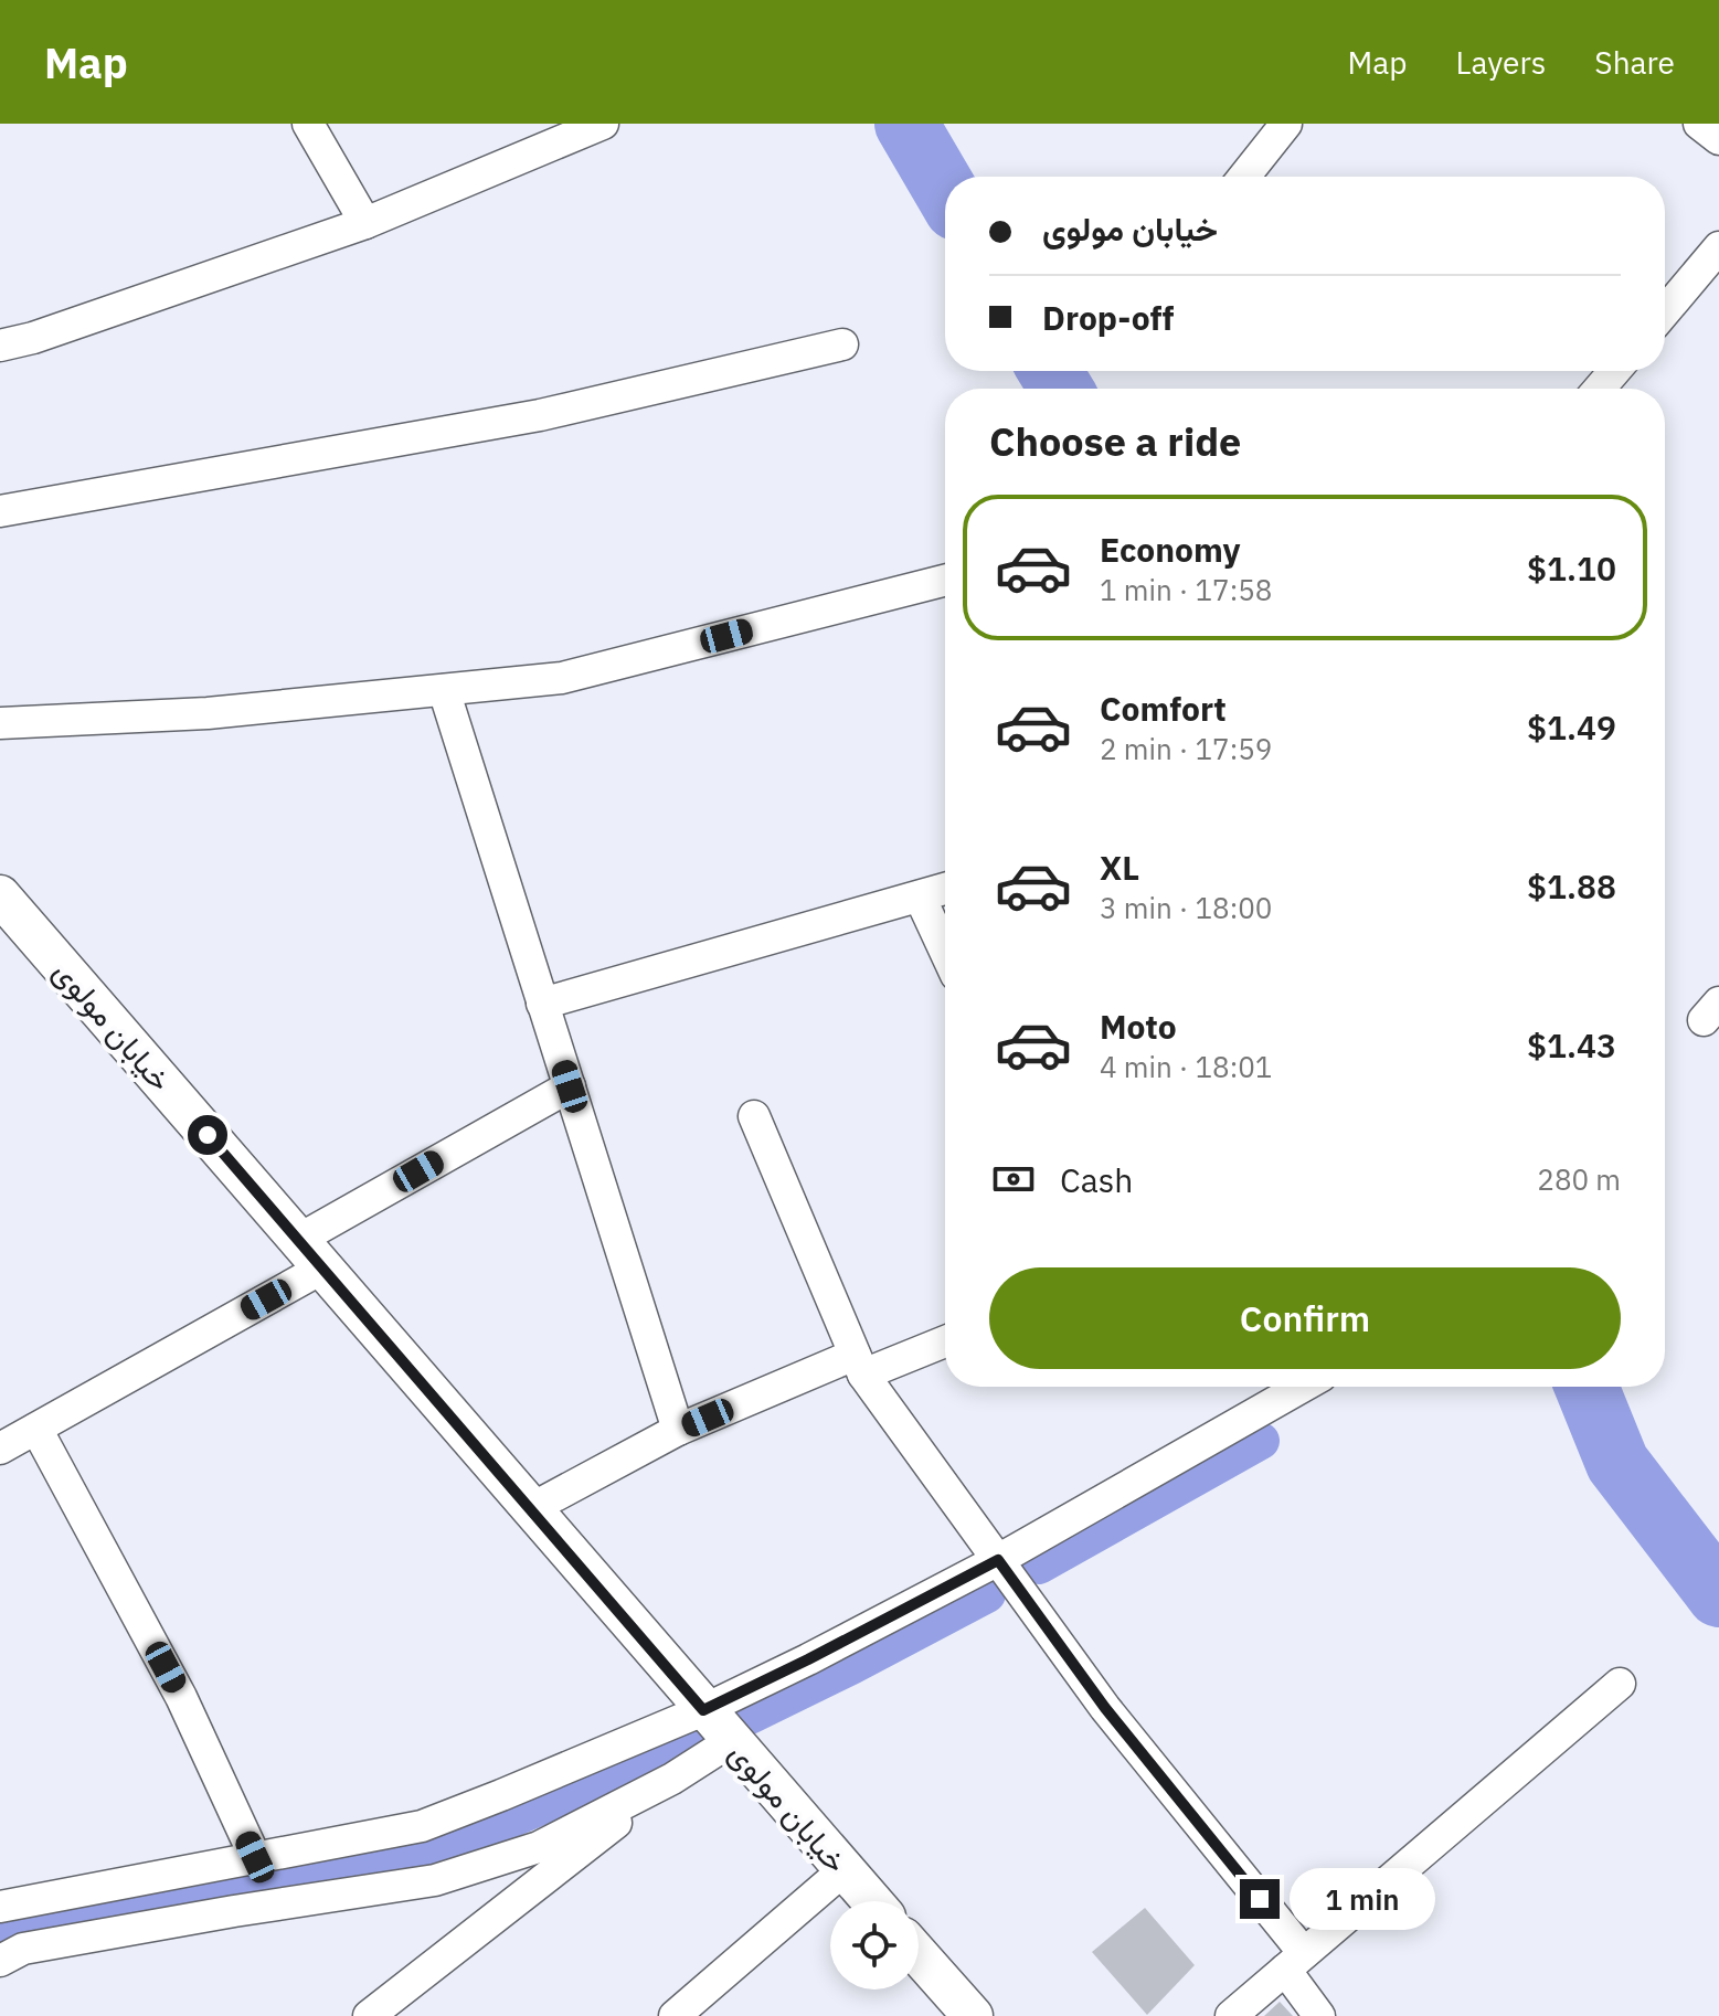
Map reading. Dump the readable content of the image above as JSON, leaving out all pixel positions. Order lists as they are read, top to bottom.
{
  "streets": {
    "street": ["خیابان مولوی"]
  },
  "page": {
    "header": "Map",
    "nav": ["Map", "Layers", "Share"],
    "banner": ["خیابان مولوی", "Drop-off"],
    "heading": "Choose a ride",
    "list": [
      {
        "name": "Economy",
        "note": "1 min · 17:58",
        "value": "$1.10"
      },
      {
        "name": "Comfort",
        "note": "2 min · 17:59",
        "value": "$1.49"
      },
      {
        "name": "XL",
        "note": "3 min · 18:00",
        "value": "$1.88"
      },
      {
        "name": "Moto",
        "note": "4 min · 18:01",
        "value": "$1.43"
      }
    ],
    "pay": ["Cash", "280 m"],
    "buttons": "Confirm",
    "bubble": "1 min"
  }
}
